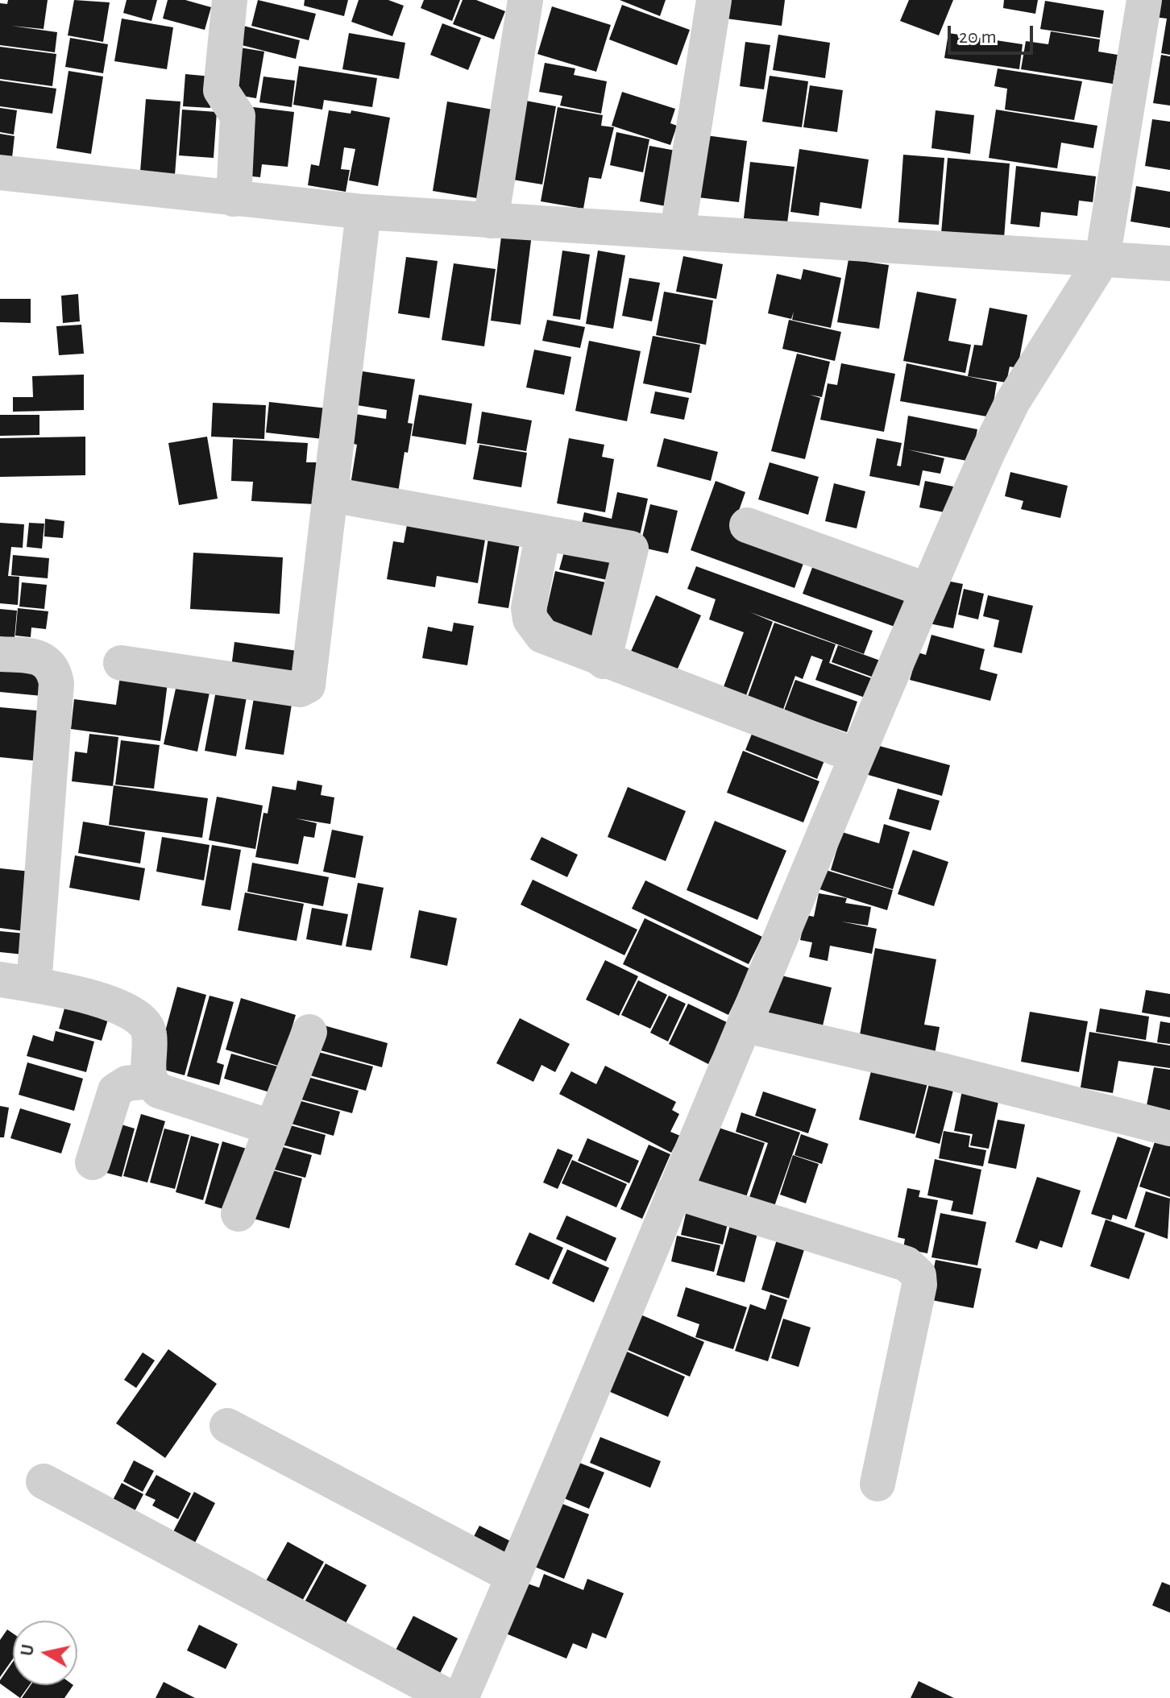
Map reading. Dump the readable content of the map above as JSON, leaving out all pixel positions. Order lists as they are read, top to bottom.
{
  "scale_bar": "20 m",
  "north": "left"
}
